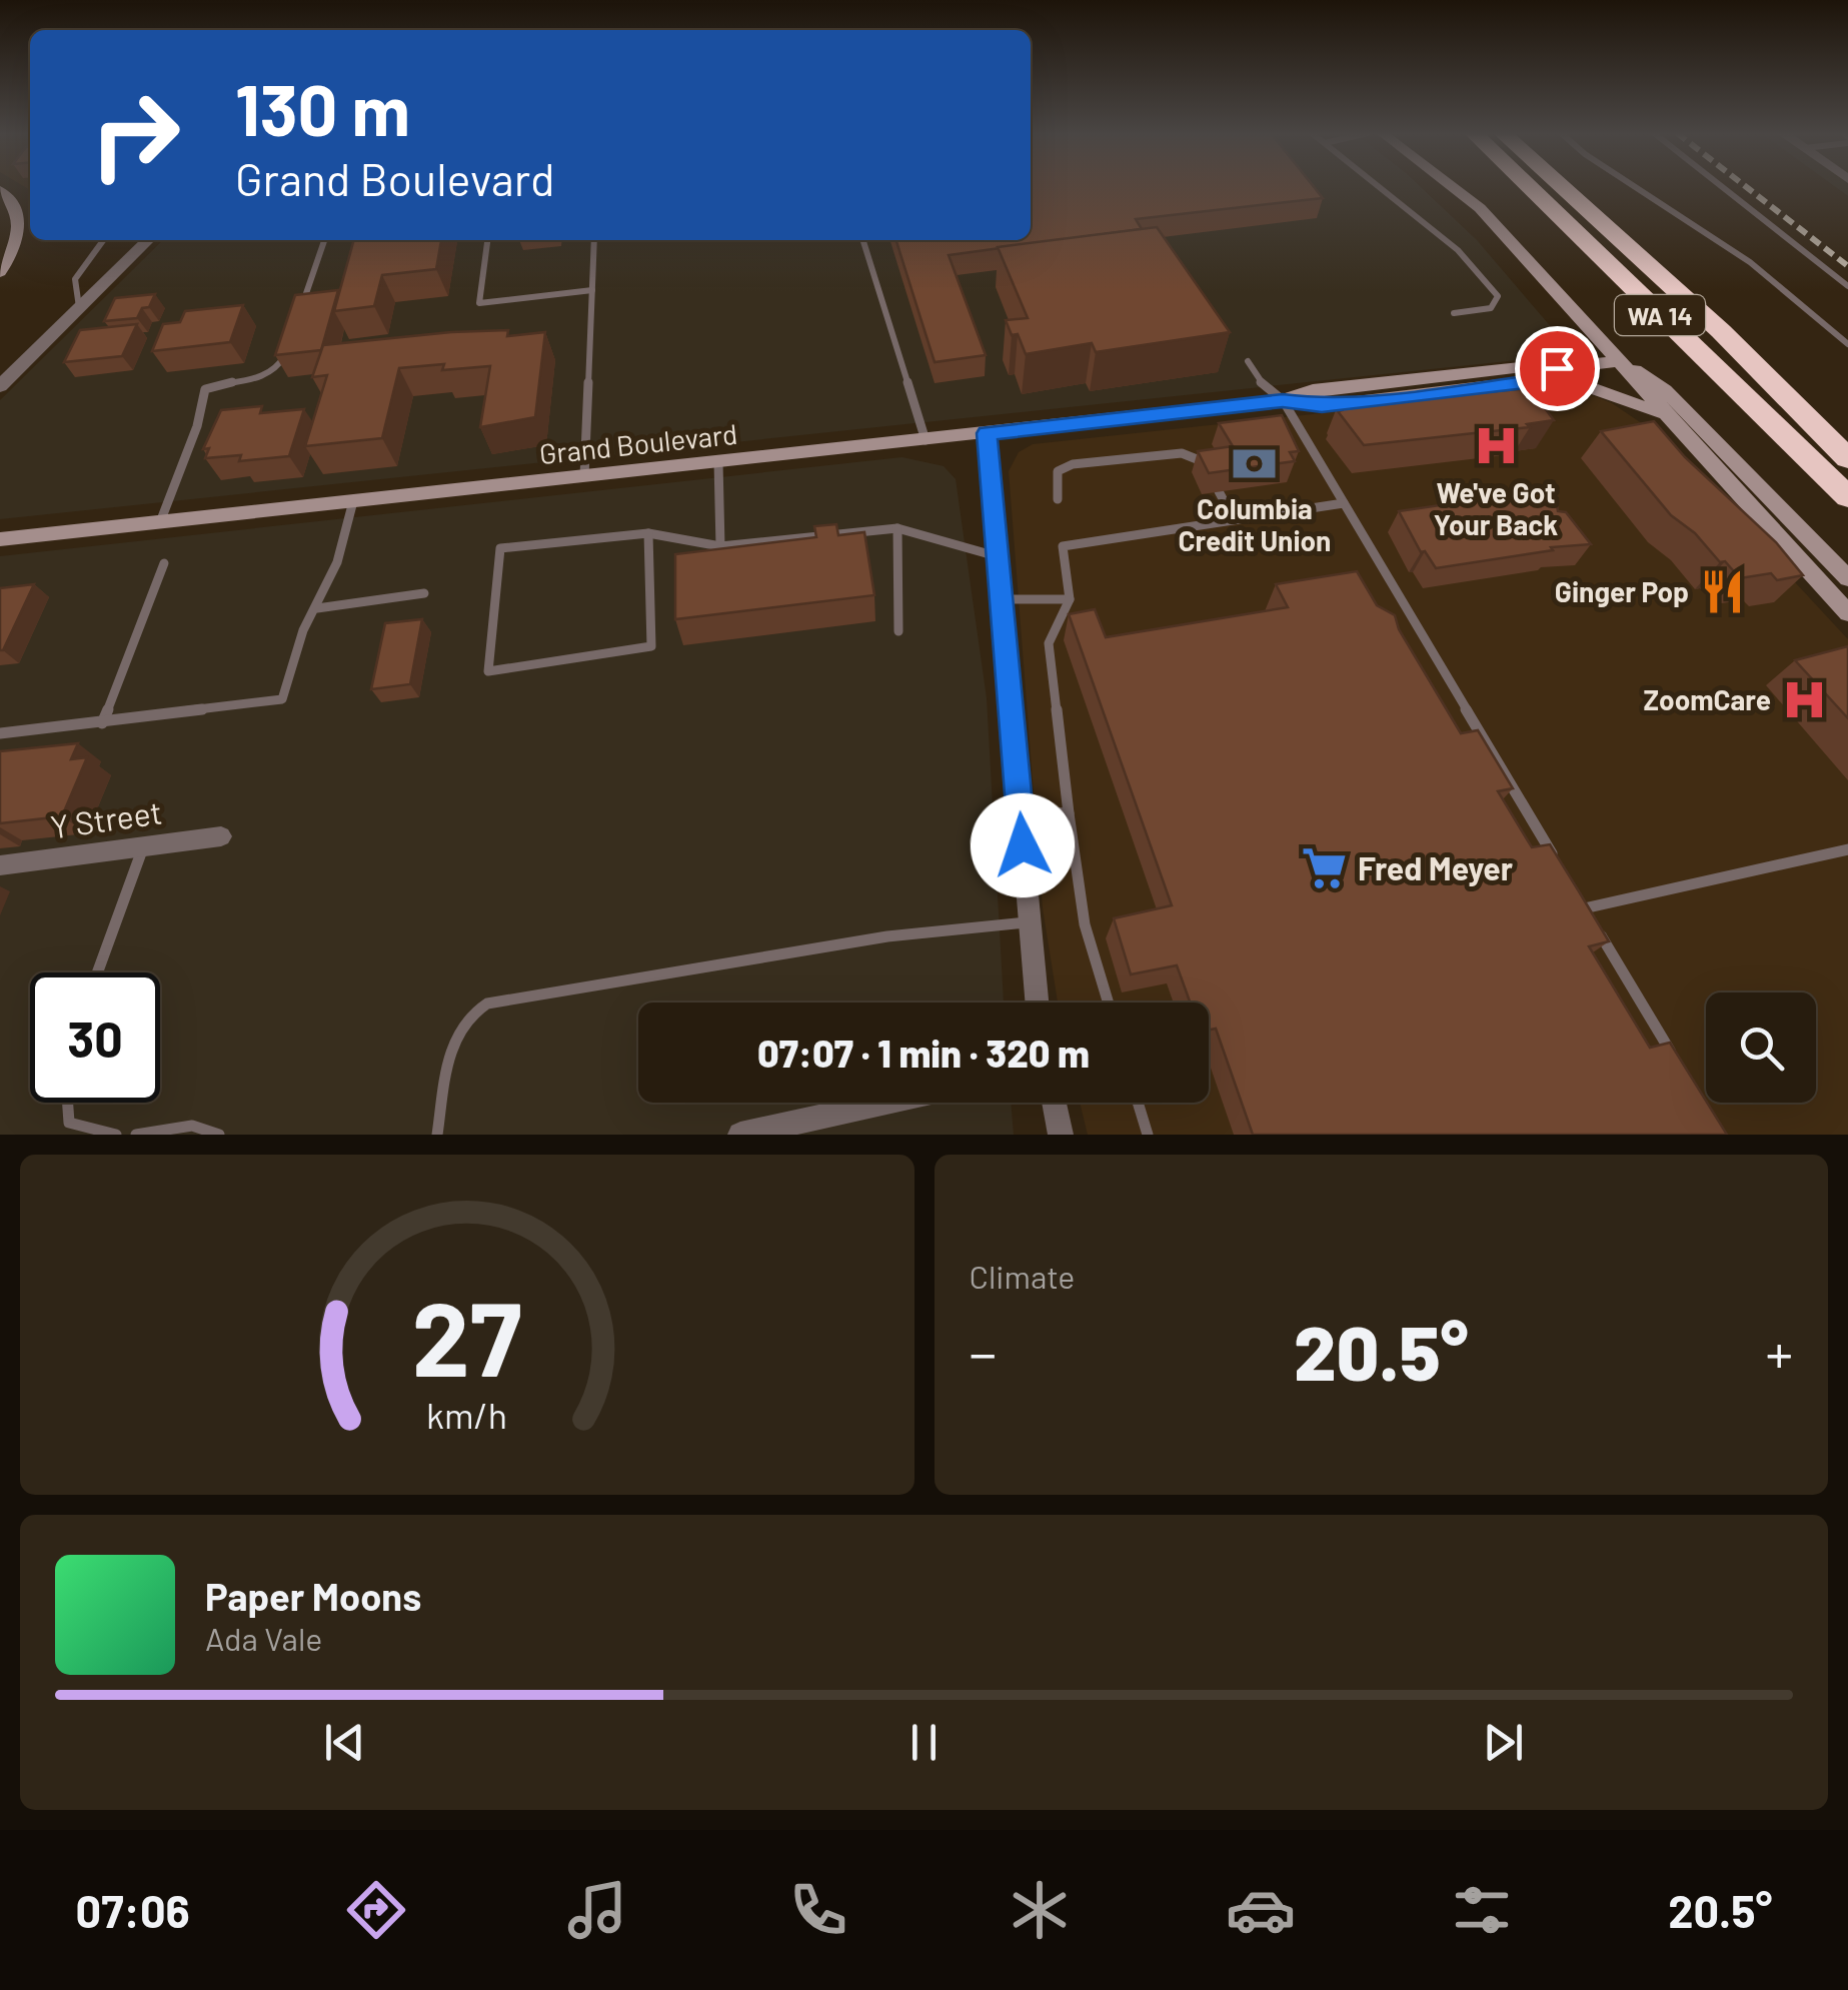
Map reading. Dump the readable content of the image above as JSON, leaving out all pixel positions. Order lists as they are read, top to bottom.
{
  "streets": {
    "highway": ["WA 14"],
    "main road": ["Grand Boulevard"],
    "street": ["Y Street"]
  },
  "places": {
    "hospital": ["We've Got Your Back", "ZoomCare"],
    "bank": ["Columbia Credit Union"],
    "restaurant": ["Ginger Pop"],
    "supermarket": ["Fred Meyer"]
  },
  "page": {
    "turn": ["130 m", "Grand Boulevard"],
    "limit": "30",
    "trip": "07:07 · 1 min · 320 m",
    "tile": "Climate",
    "heat": ["−", "20.5°", "+"],
    "song": ["Paper Moons", "Ada Vale"],
    "tabs": ["07:06", "20.5°"],
    "gauge": ["27", "km/h"]
  }
}
